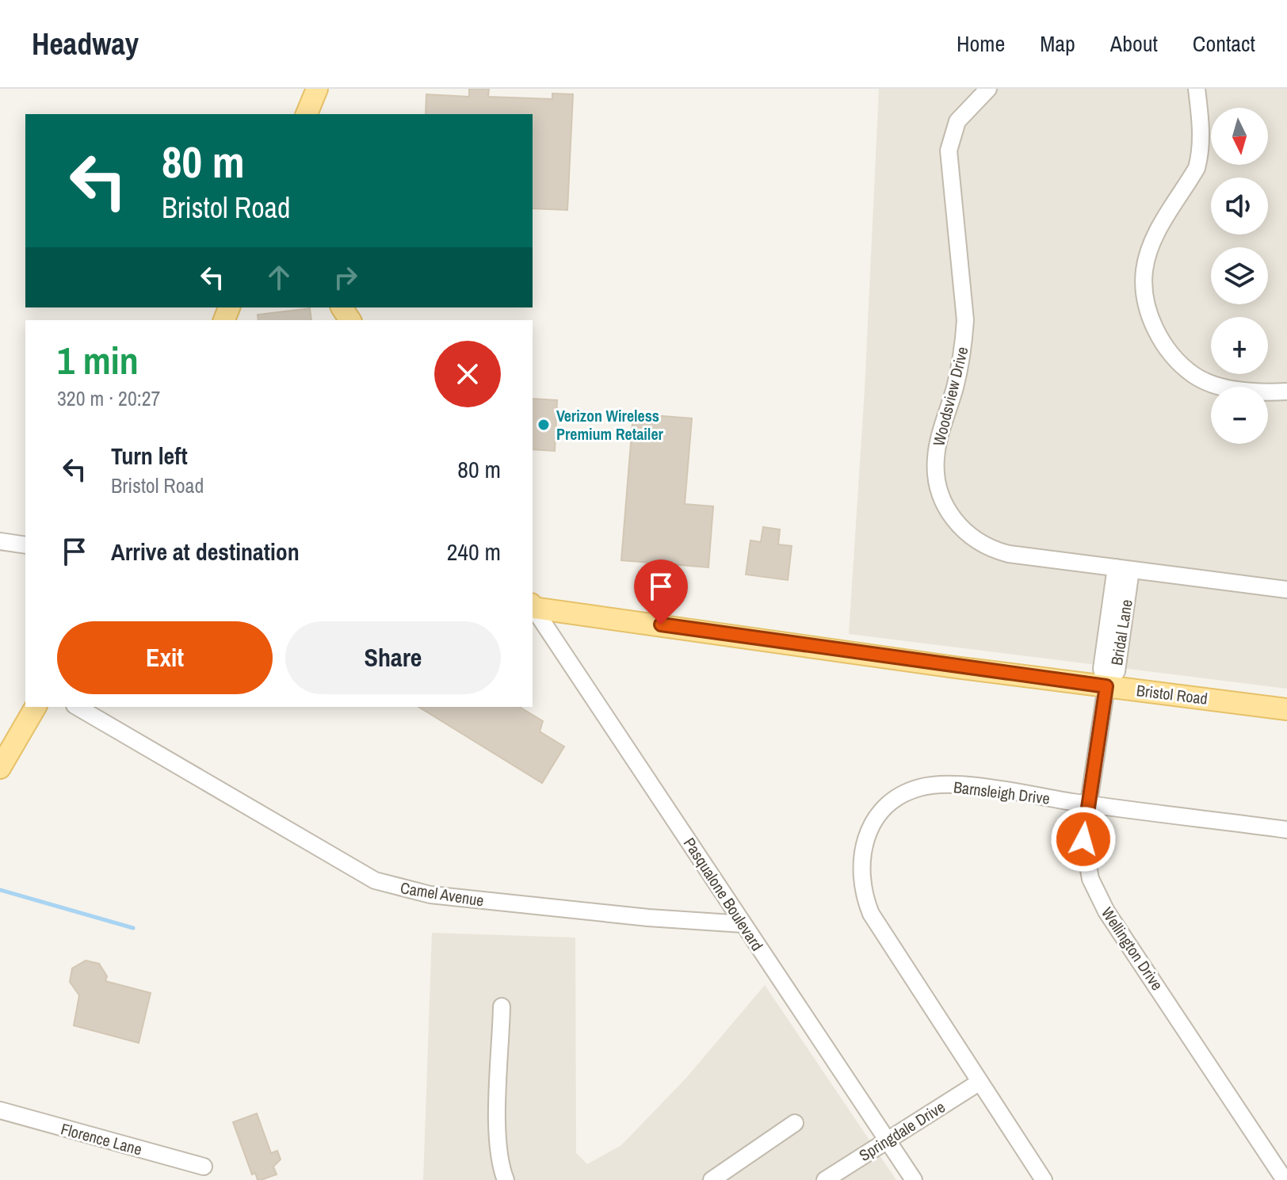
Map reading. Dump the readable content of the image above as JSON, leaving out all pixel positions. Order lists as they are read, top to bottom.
{
  "streets": {
    "main road": ["Bristol Road"],
    "street": [
      "Woodsview Drive",
      "Bridal Lane",
      "Barnsleigh Drive",
      "Camel Avenue",
      "Pasqualone Boulevard",
      "Wellington Drive",
      "Springdale Drive",
      "Florence Lane"
    ]
  },
  "crossings": [
    ["Woodsview Drive", "Bridal Lane"],
    ["Bridal Lane", "Bristol Road"],
    ["Bridal Lane", "Wellington Drive"],
    ["Bristol Road", "Wellington Drive"],
    ["Barnsleigh Drive", "Wellington Drive"],
    ["Barnsleigh Drive", "Springdale Drive"],
    ["Camel Avenue", "Pasqualone Boulevard"],
    ["Pasqualone Boulevard", "Springdale Drive"]
  ],
  "places": ["Verizon Wireless Premium Retailer"],
  "north": "bottom",
  "page": {
    "header": "Headway",
    "nav": [
      "Home",
      "Map",
      "About",
      "Contact"
    ],
    "map_buttons": ["+", "−"],
    "turn": ["80 m", "Bristol Road"],
    "heading": ["1 min", "320 m · 20:27"],
    "list": [
      {
        "name": "Turn left",
        "note": "Bristol Road",
        "value": "80 m"
      },
      {
        "name": "Arrive at destination",
        "value": "240 m"
      }
    ],
    "buttons": ["Exit", "Share"]
  }
}
